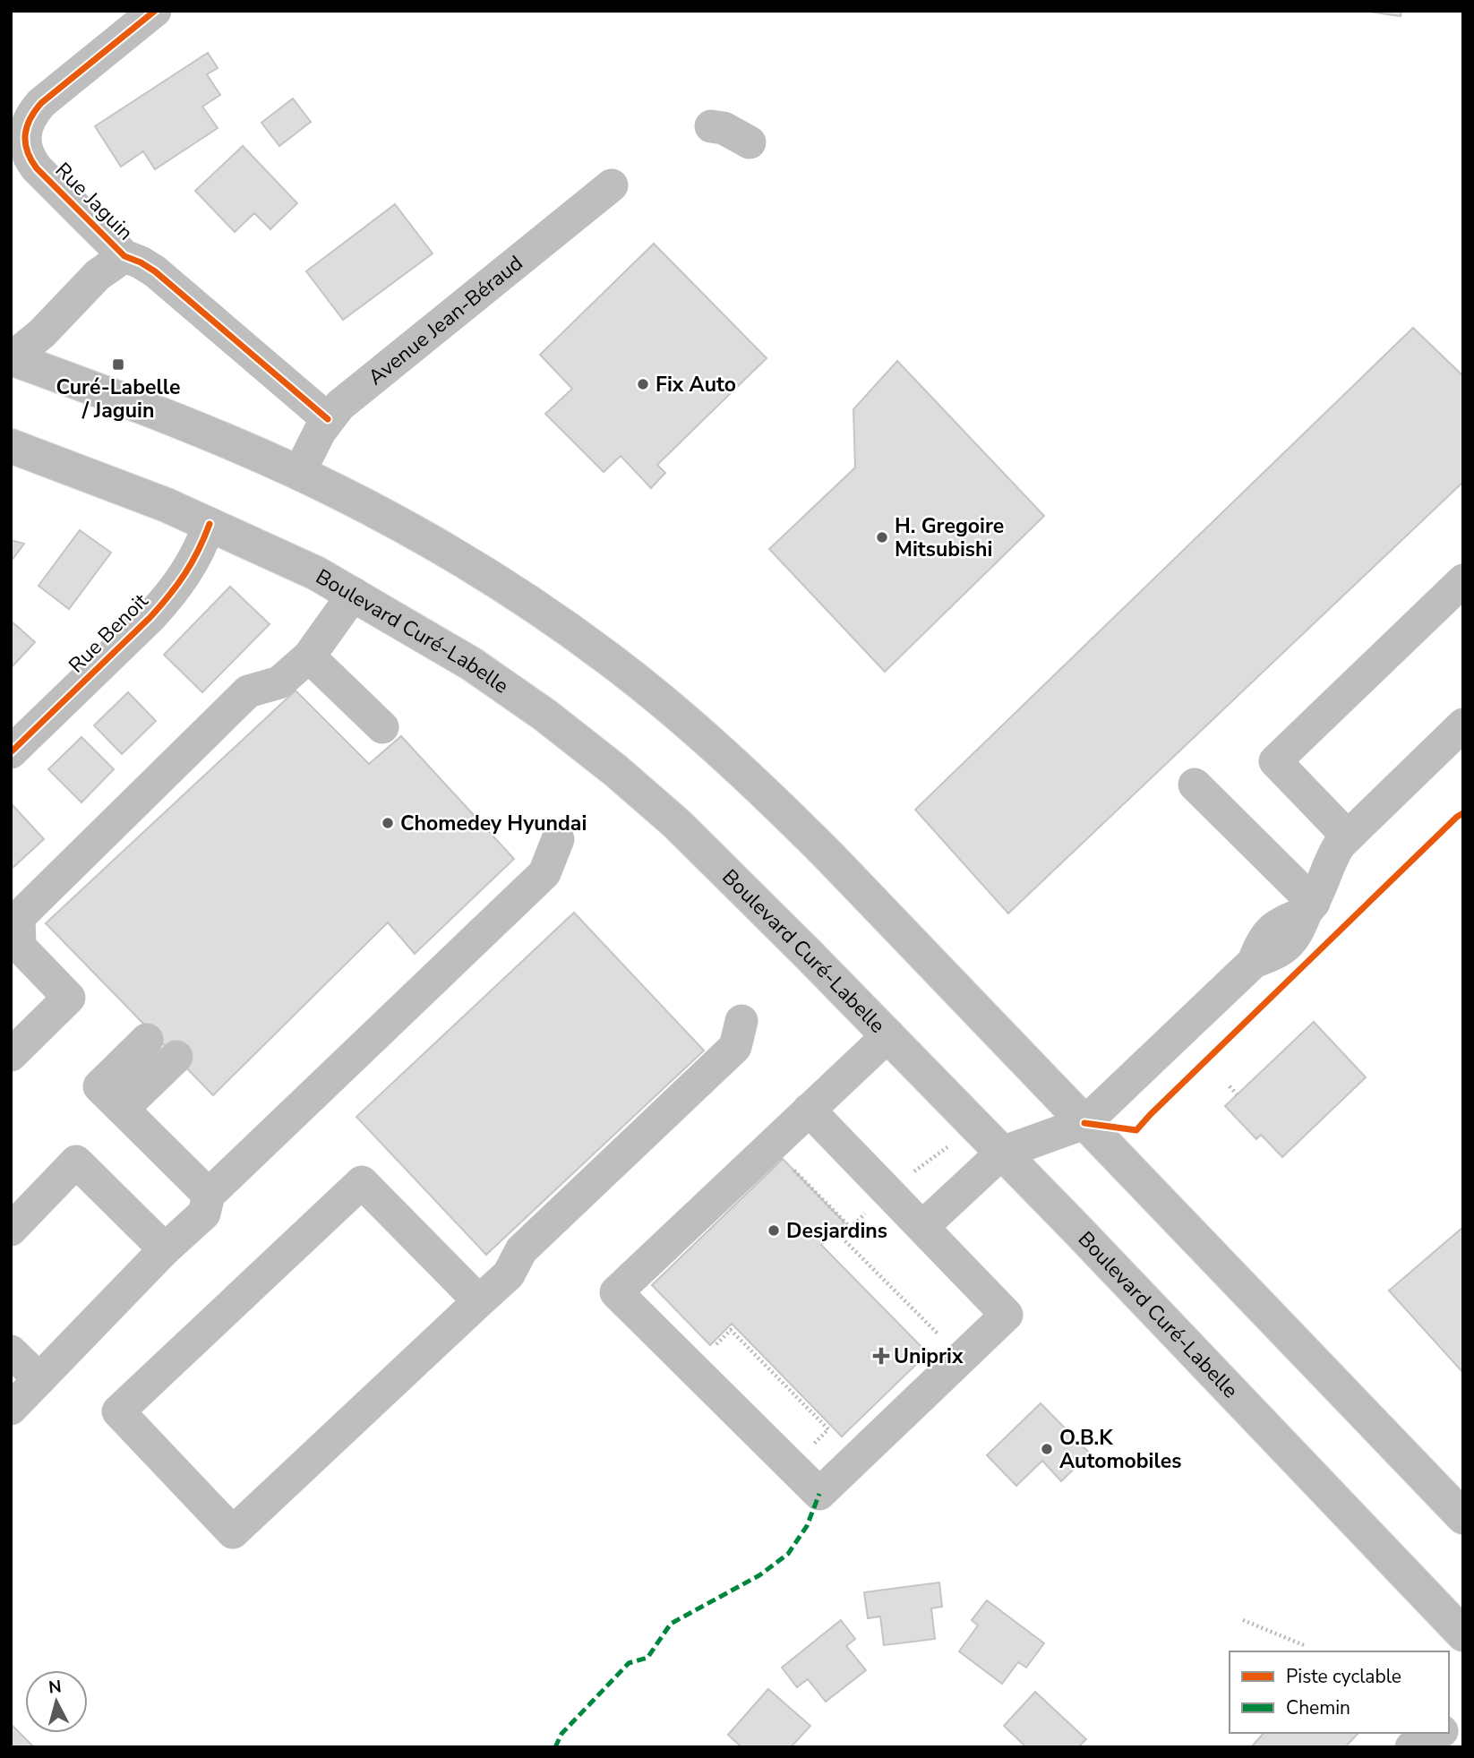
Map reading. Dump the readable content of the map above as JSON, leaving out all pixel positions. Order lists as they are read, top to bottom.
{
  "streets": {
    "main road": ["Boulevard Curé-Labelle"],
    "street": ["Rue Jaguin", "Avenue Jean-Béraud", "Rue Benoit"]
  },
  "crossings": [
    ["Rue Jaguin", "Avenue Jean-Béraud"],
    ["Boulevard Curé-Labelle", "Rue Benoit"]
  ],
  "places": {
    "transit": ["Curé-Labelle / Jaguin"],
    "other": [
      "Fix Auto",
      "H. Gregoire Mitsubishi",
      "Chomedey Hyundai",
      "Desjardins",
      "O.B.K Automobiles"
    ],
    "health": ["Uniprix"]
  },
  "legend": ["Piste cyclable", "Chemin"],
  "north": "top"
}
